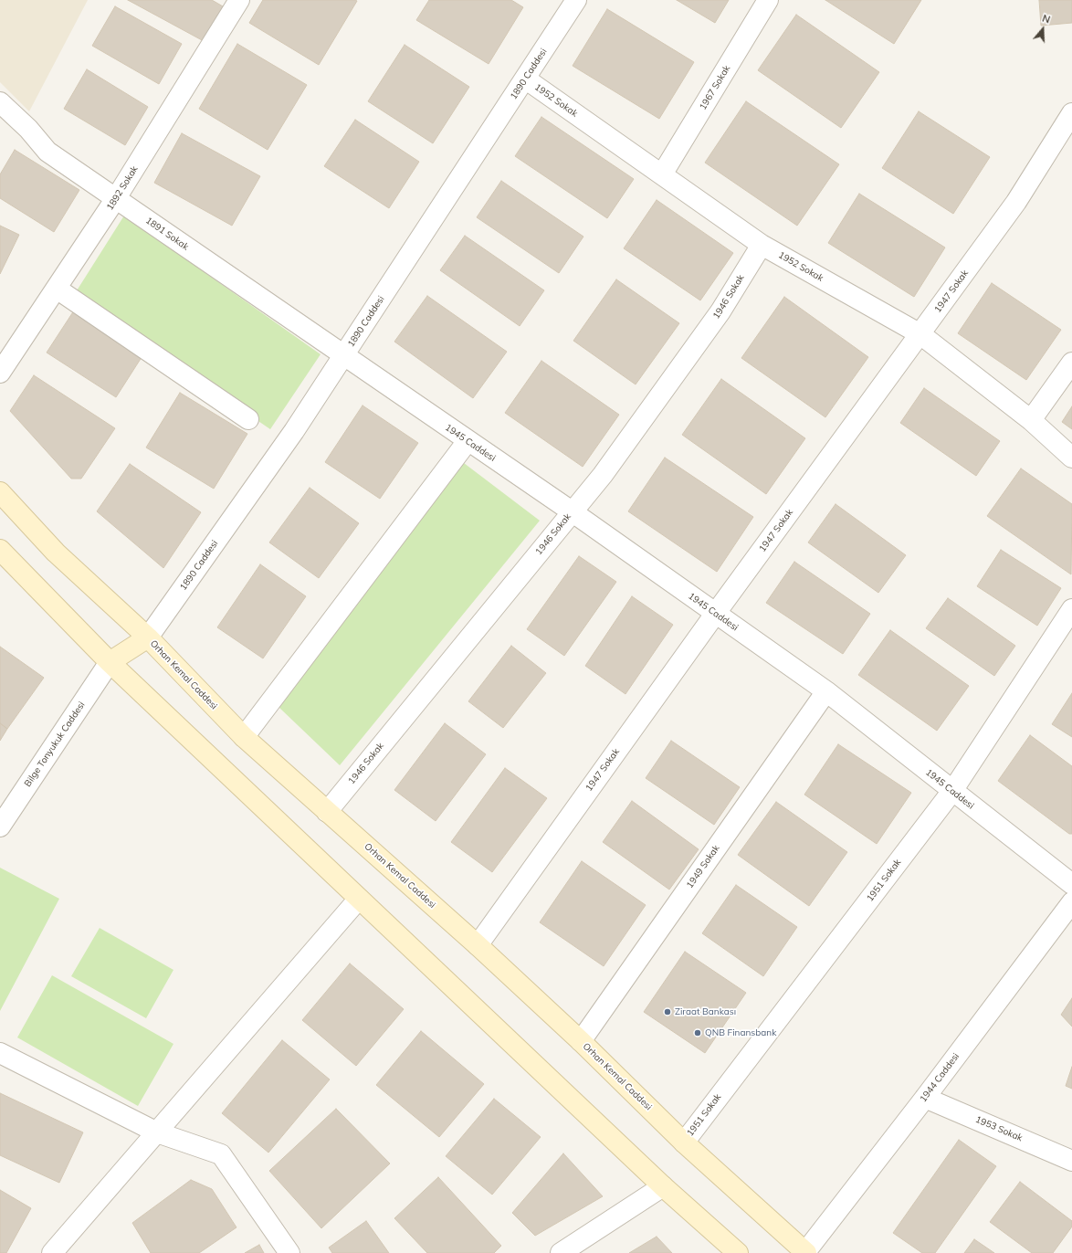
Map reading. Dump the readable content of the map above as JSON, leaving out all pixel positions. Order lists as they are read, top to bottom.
{
  "streets": {
    "main road": ["Orhan Kemal Caddesi"],
    "street": [
      "1890 Caddesi",
      "1967 Sokak",
      "1952 Sokak",
      "1892 Sokak",
      "1891 Sokak",
      "1947 Sokak",
      "1946 Sokak",
      "1945 Caddesi",
      "Bilge Tonyukuk Caddesi",
      "1949 Sokak",
      "1951 Sokak",
      "1944 Caddesi",
      "1953 Sokak"
    ]
  },
  "crossings": [
    ["1890 Caddesi", "1952 Sokak"],
    ["1890 Caddesi", "1891 Sokak"],
    ["1890 Caddesi", "1945 Caddesi"],
    ["1890 Caddesi", "Orhan Kemal Caddesi"],
    ["1967 Sokak", "1952 Sokak"],
    ["1952 Sokak", "1947 Sokak"],
    ["1952 Sokak", "1946 Sokak"],
    ["1892 Sokak", "1891 Sokak"],
    ["1891 Sokak", "1945 Caddesi"],
    ["1947 Sokak", "1945 Caddesi"],
    ["1947 Sokak", "Orhan Kemal Caddesi"],
    ["1946 Sokak", "1945 Caddesi"],
    ["1946 Sokak", "Orhan Kemal Caddesi"],
    ["1945 Caddesi", "1949 Sokak"],
    ["1945 Caddesi", "1951 Sokak"],
    ["Orhan Kemal Caddesi", "1949 Sokak"],
    ["Orhan Kemal Caddesi", "1951 Sokak"],
    ["Orhan Kemal Caddesi", "1944 Caddesi"],
    ["1944 Caddesi", "1953 Sokak"]
  ],
  "places": ["Ziraat Bankası", "QNB Finansbank"],
  "north": "top"
}
